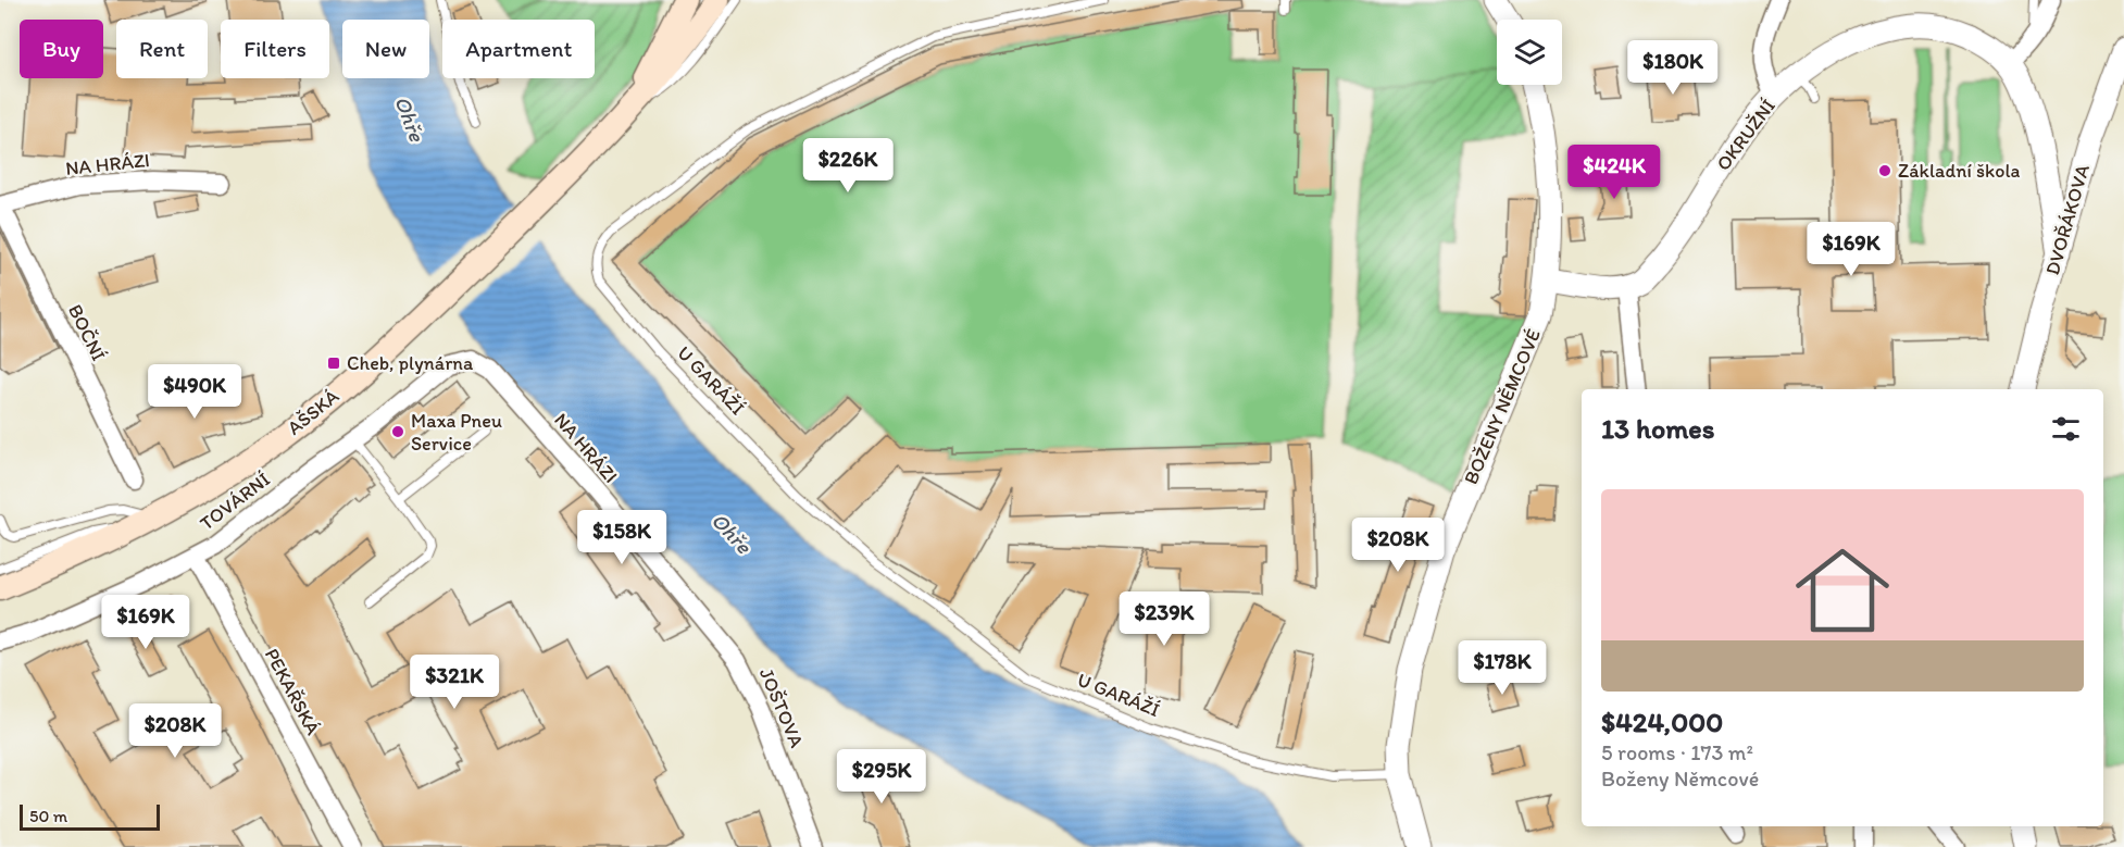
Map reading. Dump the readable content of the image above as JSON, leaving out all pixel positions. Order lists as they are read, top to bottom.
{
  "streets": {
    "main road": ["AŠSKÁ"],
    "street": [
      "OKRUŽNÍ",
      "NA HRÁZI",
      "DVOŘÁKOVA",
      "BOČNÍ",
      "BOŽENY NĚMCOVÉ",
      "TOVÁRNÍ",
      "PEKAŘSKÁ",
      "JOŠTOVA"
    ],
    "lane": ["U GARÁŽÍ"]
  },
  "crossings": [
    ["OKRUŽNÍ", "DVOŘÁKOVA"],
    ["NA HRÁZI", "BOČNÍ"],
    ["NA HRÁZI", "TOVÁRNÍ"],
    ["NA HRÁZI", "JOŠTOVA"],
    ["U GARÁŽÍ", "BOŽENY NĚMCOVÉ"],
    ["TOVÁRNÍ", "PEKAŘSKÁ"]
  ],
  "water": ["Ohře"],
  "places": {
    "other": ["Základní škola", "Maxa Pneu Service"],
    "transit": ["Cheb, plynárna"]
  },
  "scale_bar": "50 m",
  "page": {
    "chip": [
      "Buy",
      "Rent",
      "Filters",
      "New",
      "Apartment"
    ],
    "price": [
      "$180K",
      "$226K",
      "$424K",
      "$169K",
      "$490K",
      "$158K",
      "$208K",
      "$239K",
      "$169K",
      "$178K",
      "$321K",
      "$208K",
      "$295K"
    ],
    "heading": "13 homes",
    "list": [
      {
        "name": "$424,000",
        "note": "5 rooms · 173 m² · Boženy Němcové"
      }
    ],
    "scale": "50 m"
  }
}
